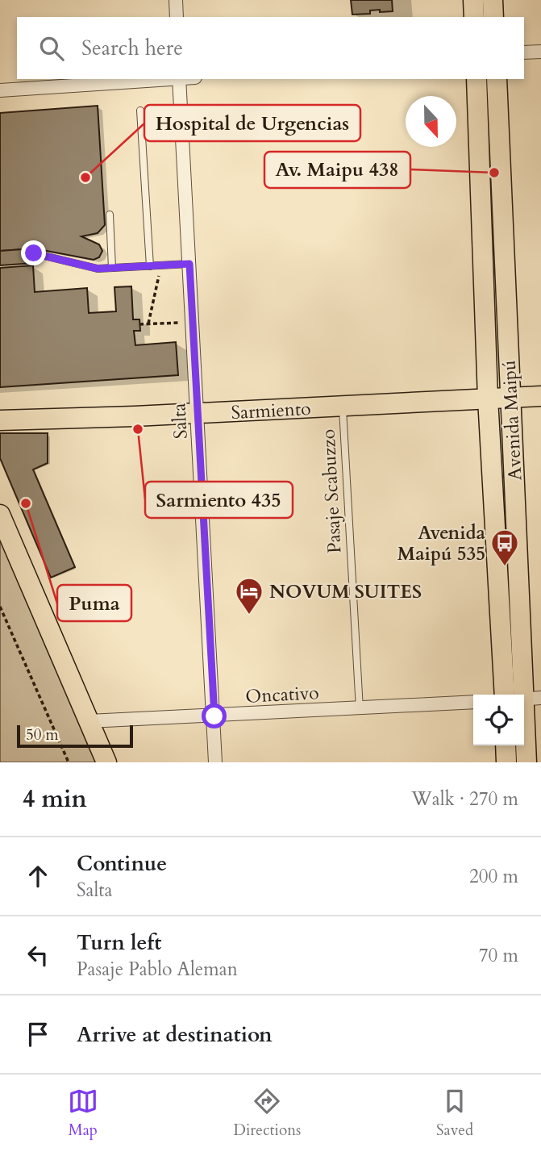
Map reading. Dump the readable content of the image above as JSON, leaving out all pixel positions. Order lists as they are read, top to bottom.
{
  "streets": {
    "main road": ["Sarmiento", "Avenida Maipú"],
    "street": ["Salta", "Oncativo"],
    "lane": ["Pasaje Scabuzzo"]
  },
  "crossings": [
    ["Sarmiento", "Avenida Maipú"],
    ["Sarmiento", "Salta"],
    ["Sarmiento", "Pasaje Scabuzzo"],
    ["Salta", "Oncativo"],
    ["Pasaje Scabuzzo", "Oncativo"]
  ],
  "places": {
    "other": [
      "Av. Maipu 438",
      "Hospital de Urgencias",
      "Sarmiento 435",
      "Puma"
    ],
    "bus stop": ["Avenida Maipú 535"],
    "hotel": ["NOVUM SUITES"]
  },
  "scale_bar": "50 m",
  "north": "bottom",
  "page": {
    "search": "Search here",
    "scale": "50 m",
    "heading": ["4 min", "Walk · 270 m"],
    "list": [
      ["Continue", "Salta", "200 m"],
      ["Turn left", "Pasaje Pablo Aleman", "70 m"],
      "Arrive at destination"
    ],
    "nav": ["Map", "Directions", "Saved"]
  }
}
